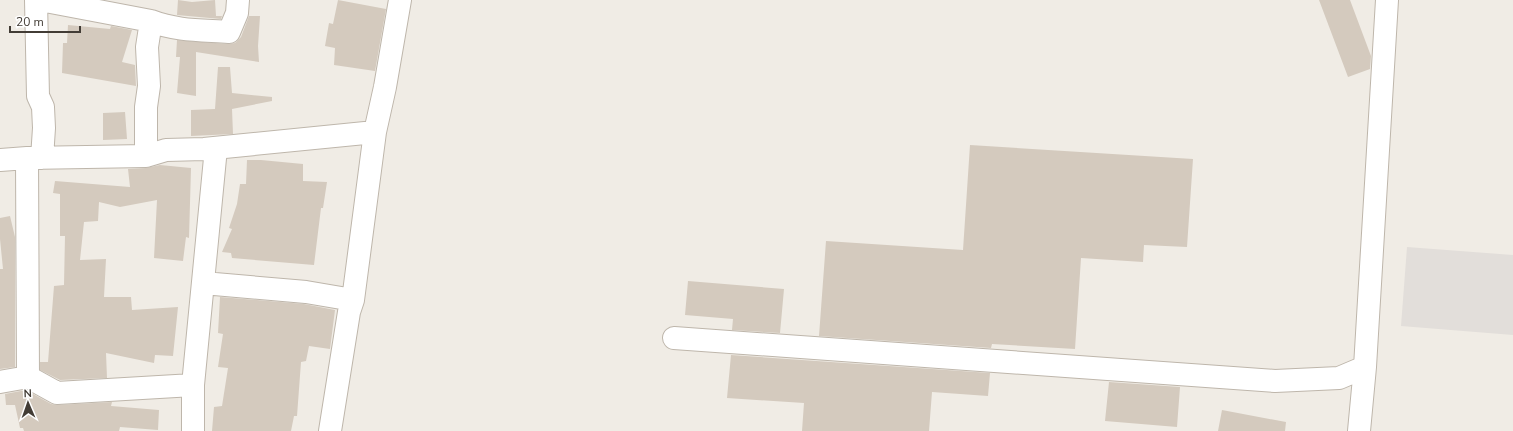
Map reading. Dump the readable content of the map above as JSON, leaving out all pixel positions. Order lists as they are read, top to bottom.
{
  "scale_bar": "20 m",
  "north": "top"
}
